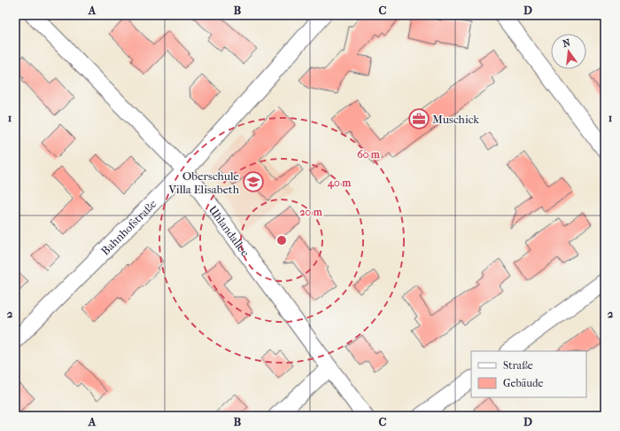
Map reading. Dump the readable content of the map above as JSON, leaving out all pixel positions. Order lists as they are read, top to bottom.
{
  "streets": {
    "street": ["Bahnhofstraße", "Uhlandallee"]
  },
  "crossings": [
    ["Bahnhofstraße", "Uhlandallee"]
  ],
  "places": {
    "office": ["Muschick"],
    "school or university": ["Oberschule Villa Elisabeth"]
  },
  "legend": ["Straße", "Gebäude"],
  "north": "top",
  "grid": {
    "columns": [
      "A",
      "B",
      "C",
      "D"
    ],
    "rows": ["1", "2"]
  },
  "rings": ["60 m", "40 m", "20 m"]
}
